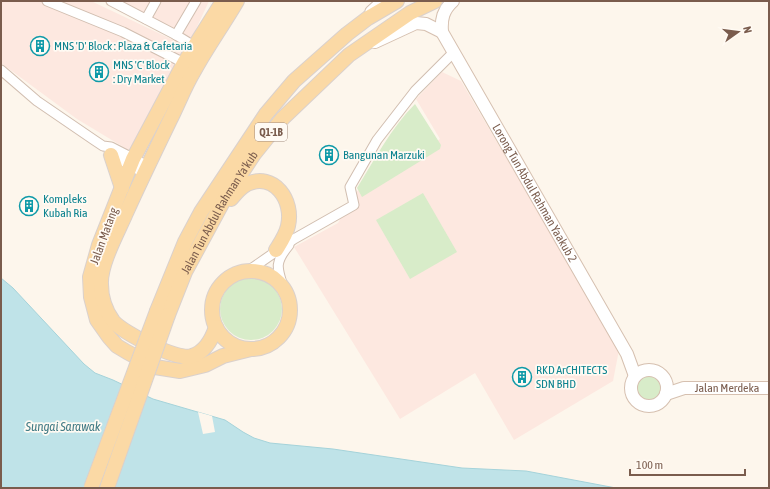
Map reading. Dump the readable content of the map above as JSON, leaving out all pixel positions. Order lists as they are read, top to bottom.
{
  "streets": {
    "main road": ["Q1-1B", "Jalan Tun Abdul Rahman Ya'kub", "Jalan Matang"],
    "street": ["Lorong Tun Abdul Rahman Yaakub 2", "Jalan Merdeka"]
  },
  "water": ["Sungai Sarawak"],
  "places": {
    "building": [
      "MNS 'D' Block : Plaza & Cafetaria",
      "MNS 'C' Block : Dry Market",
      "Bangunan Marzuki",
      "Kompleks Kubah Ria",
      "RKD ArCHITECTS SDN BHD"
    ]
  },
  "scale_bar": "100 m",
  "north": "right"
}
